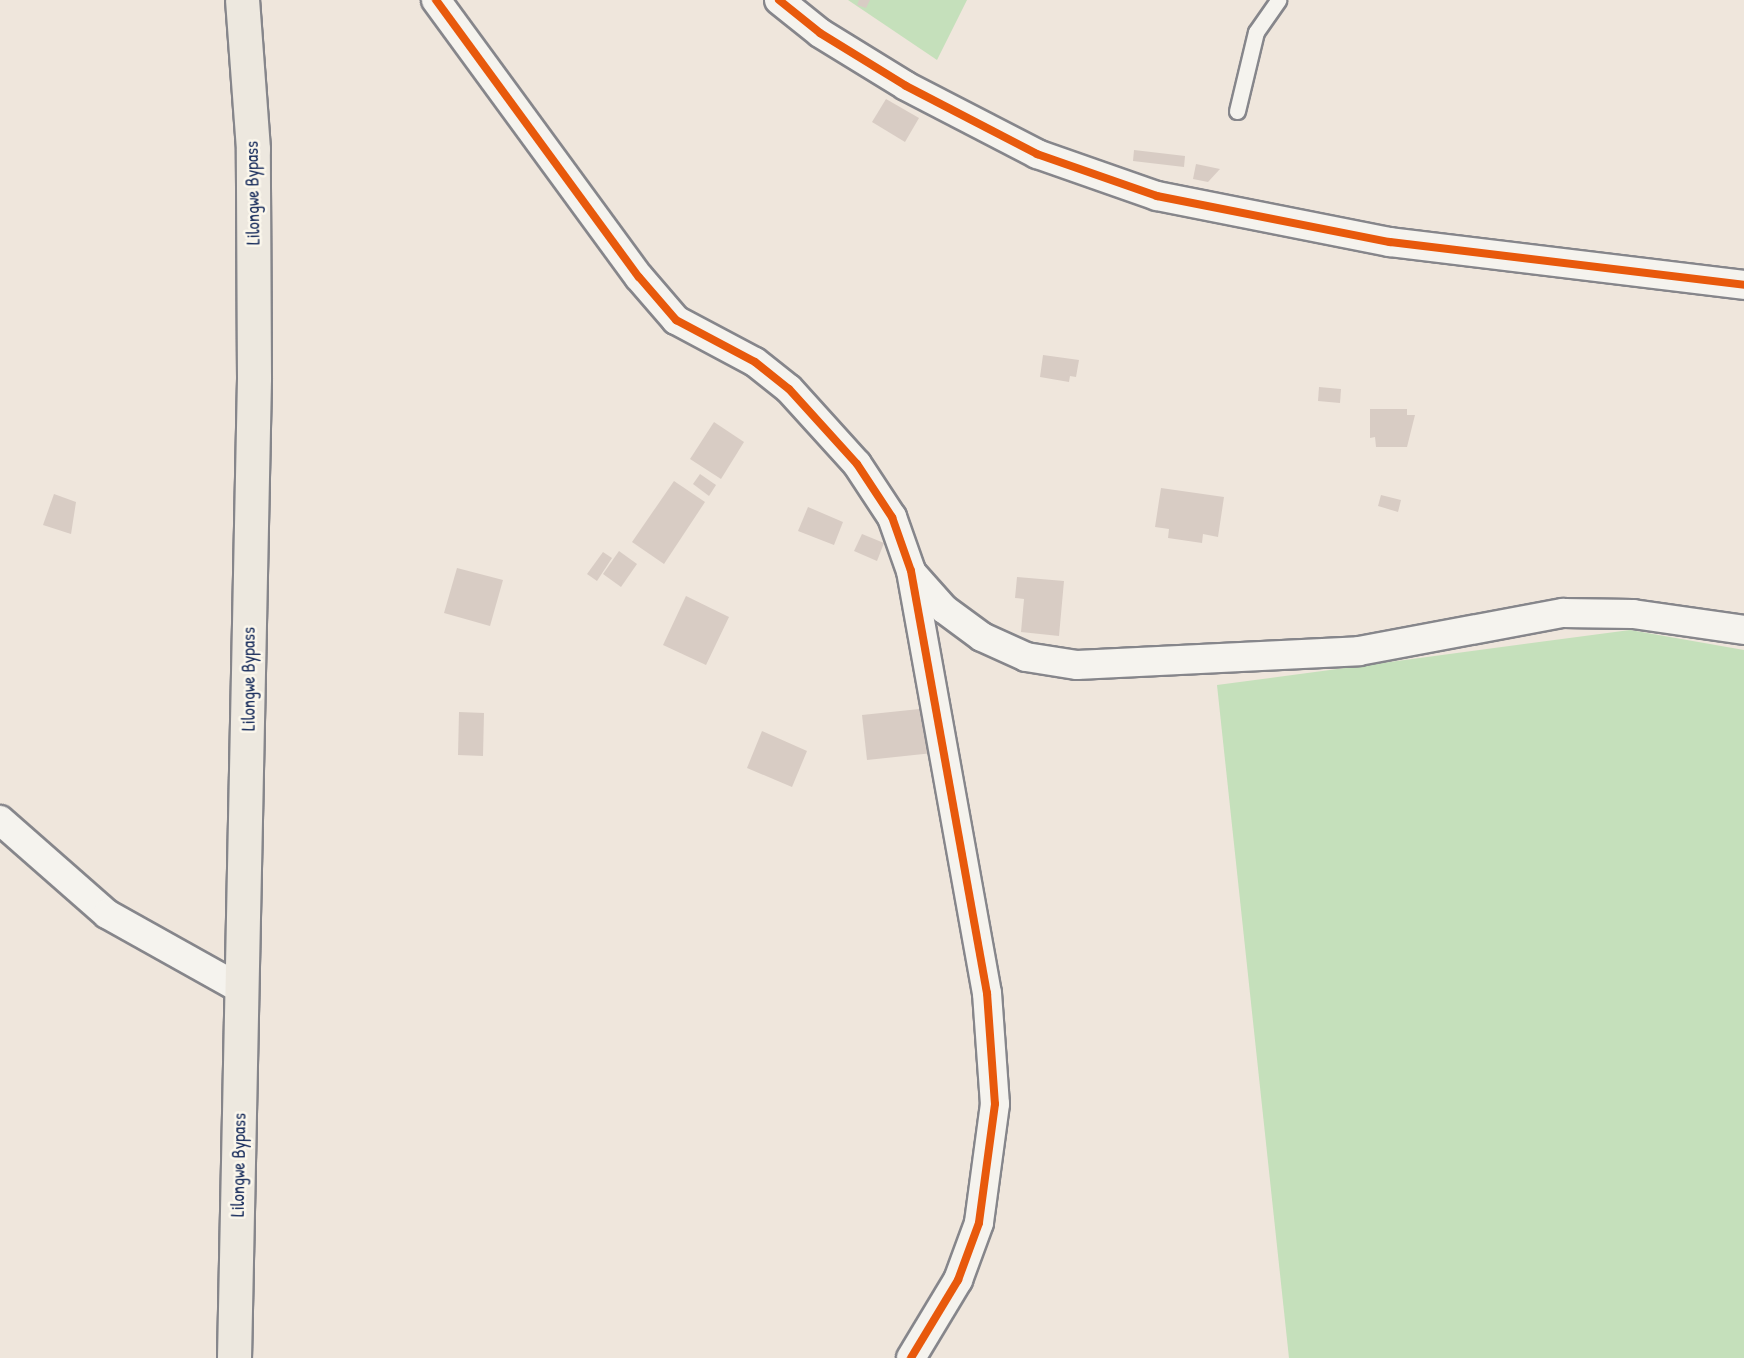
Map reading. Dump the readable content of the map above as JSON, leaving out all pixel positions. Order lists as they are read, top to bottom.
{
  "streets": {
    "main road": ["Lilongwe Bypass"]
  }
}
